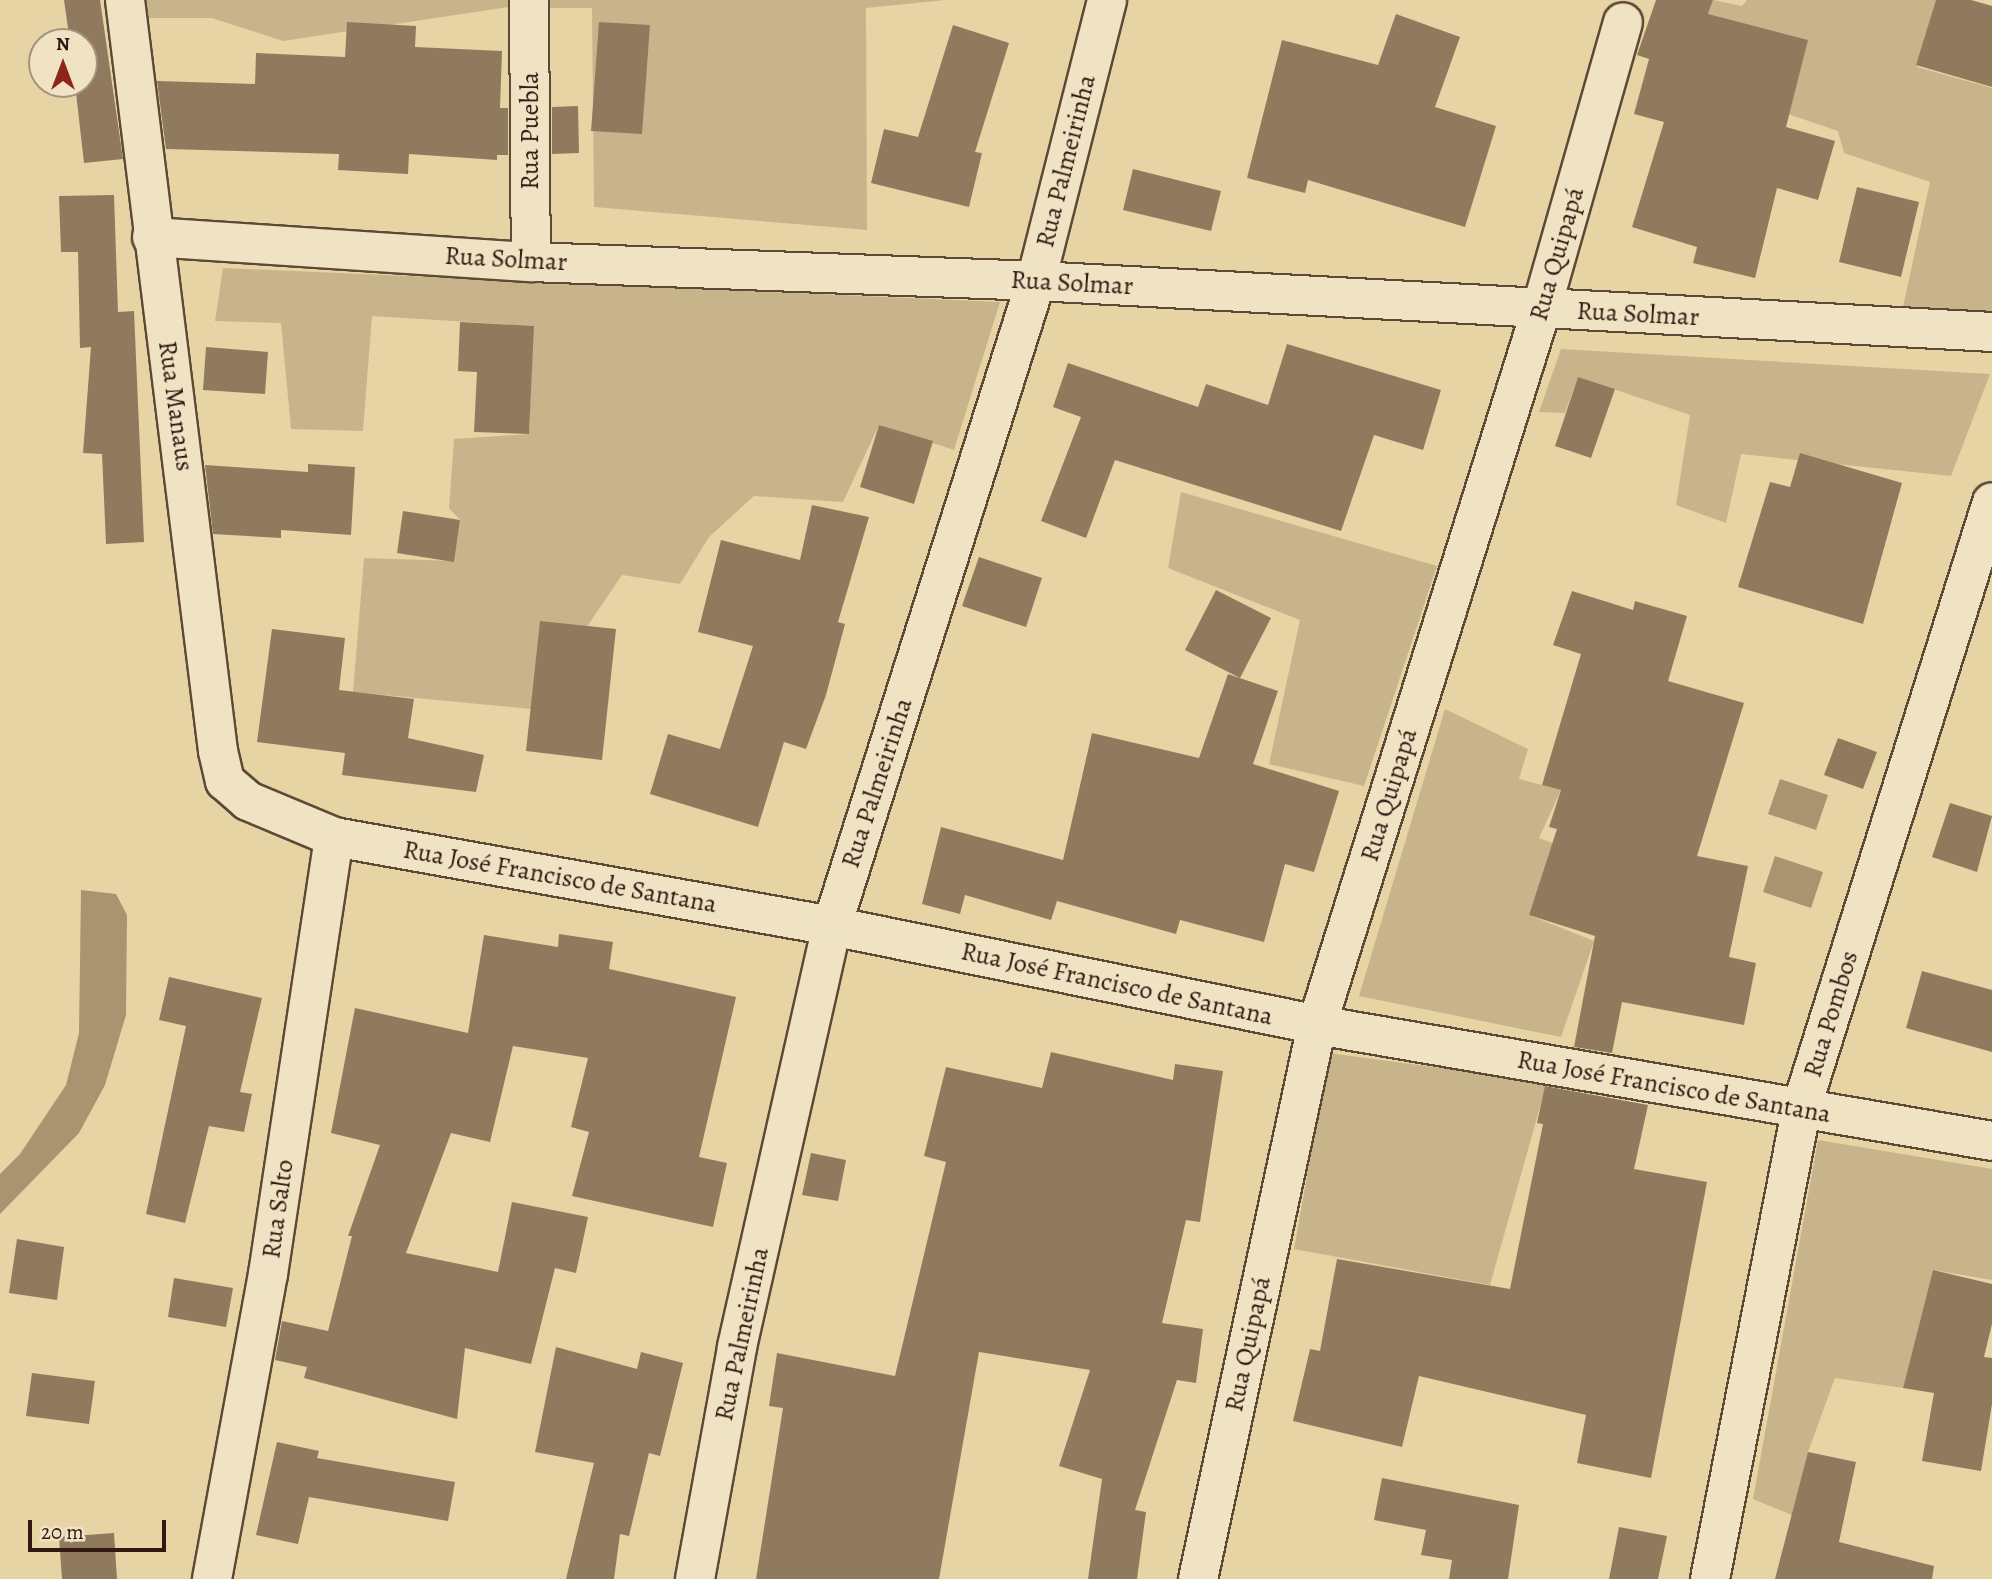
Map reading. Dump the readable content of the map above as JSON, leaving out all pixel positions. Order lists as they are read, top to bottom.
{
  "streets": {
    "street": [
      "Rua Puebla",
      "Rua Palmeirinha",
      "Rua Quipapá",
      "Rua Solmar",
      "Rua Manaus",
      "Rua José Francisco de Santana",
      "Rua Pombos",
      "Rua Salto"
    ]
  },
  "crossings": [
    ["Rua Puebla", "Rua Solmar"],
    ["Rua Palmeirinha", "Rua Solmar"],
    ["Rua Palmeirinha", "Rua José Francisco de Santana"],
    ["Rua Quipapá", "Rua Solmar"],
    ["Rua Quipapá", "Rua José Francisco de Santana"],
    ["Rua Solmar", "Rua Manaus"],
    ["Rua Manaus", "Rua José Francisco de Santana"],
    ["Rua José Francisco de Santana", "Rua Pombos"],
    ["Rua José Francisco de Santana", "Rua Salto"]
  ],
  "scale_bar": "20 m",
  "north": "top"
}
